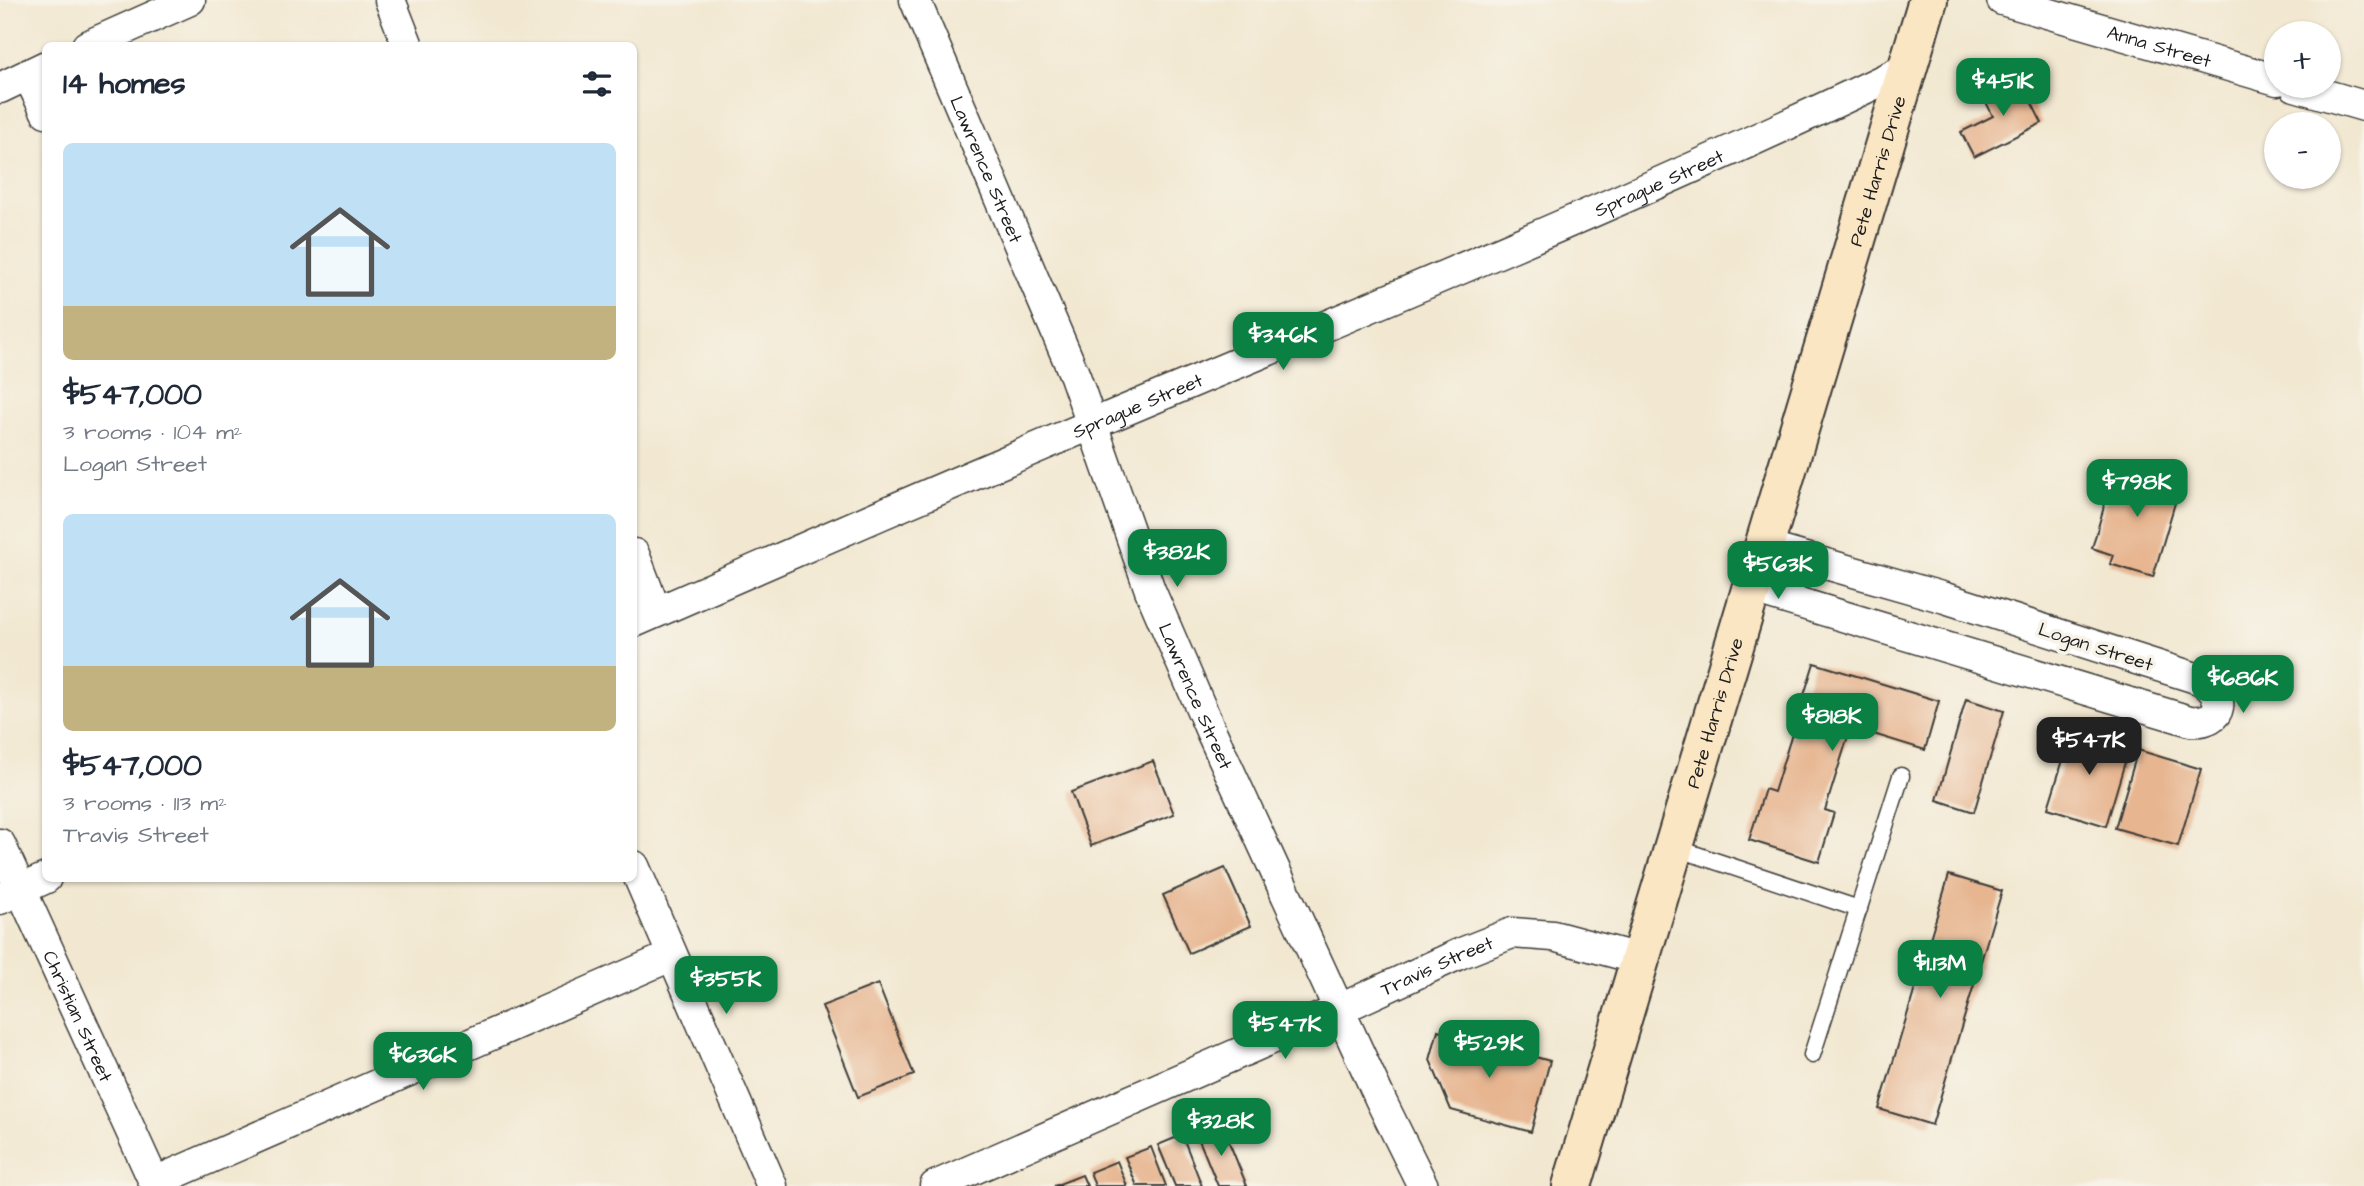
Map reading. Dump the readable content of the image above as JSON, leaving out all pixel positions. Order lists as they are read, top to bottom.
{
  "streets": {
    "main road": ["Pete Harris Drive"],
    "street": [
      "Anna Street",
      "Lawrence Street",
      "Sprague Street",
      "Logan Street",
      "Travis Street",
      "Christian Street"
    ]
  },
  "crossings": [
    ["Lawrence Street", "Sprague Street"],
    ["Lawrence Street", "Travis Street"],
    ["Pete Harris Drive", "Sprague Street"],
    ["Pete Harris Drive", "Logan Street"],
    ["Pete Harris Drive", "Travis Street"]
  ],
  "page": {
    "map_buttons": ["+", "−"],
    "heading": "14 homes",
    "price": [
      "$451K",
      "$346K",
      "$798K",
      "$382K",
      "$563K",
      "$686K",
      "$818K",
      "$547K",
      "$1.13M",
      "$355K",
      "$547K",
      "$529K",
      "$636K",
      "$328K"
    ],
    "list": [
      {
        "name": "$547,000",
        "note": "3 rooms · 104 m² · Logan Street"
      },
      {
        "name": "$547,000",
        "note": "3 rooms · 113 m² · Travis Street"
      }
    ]
  }
}
